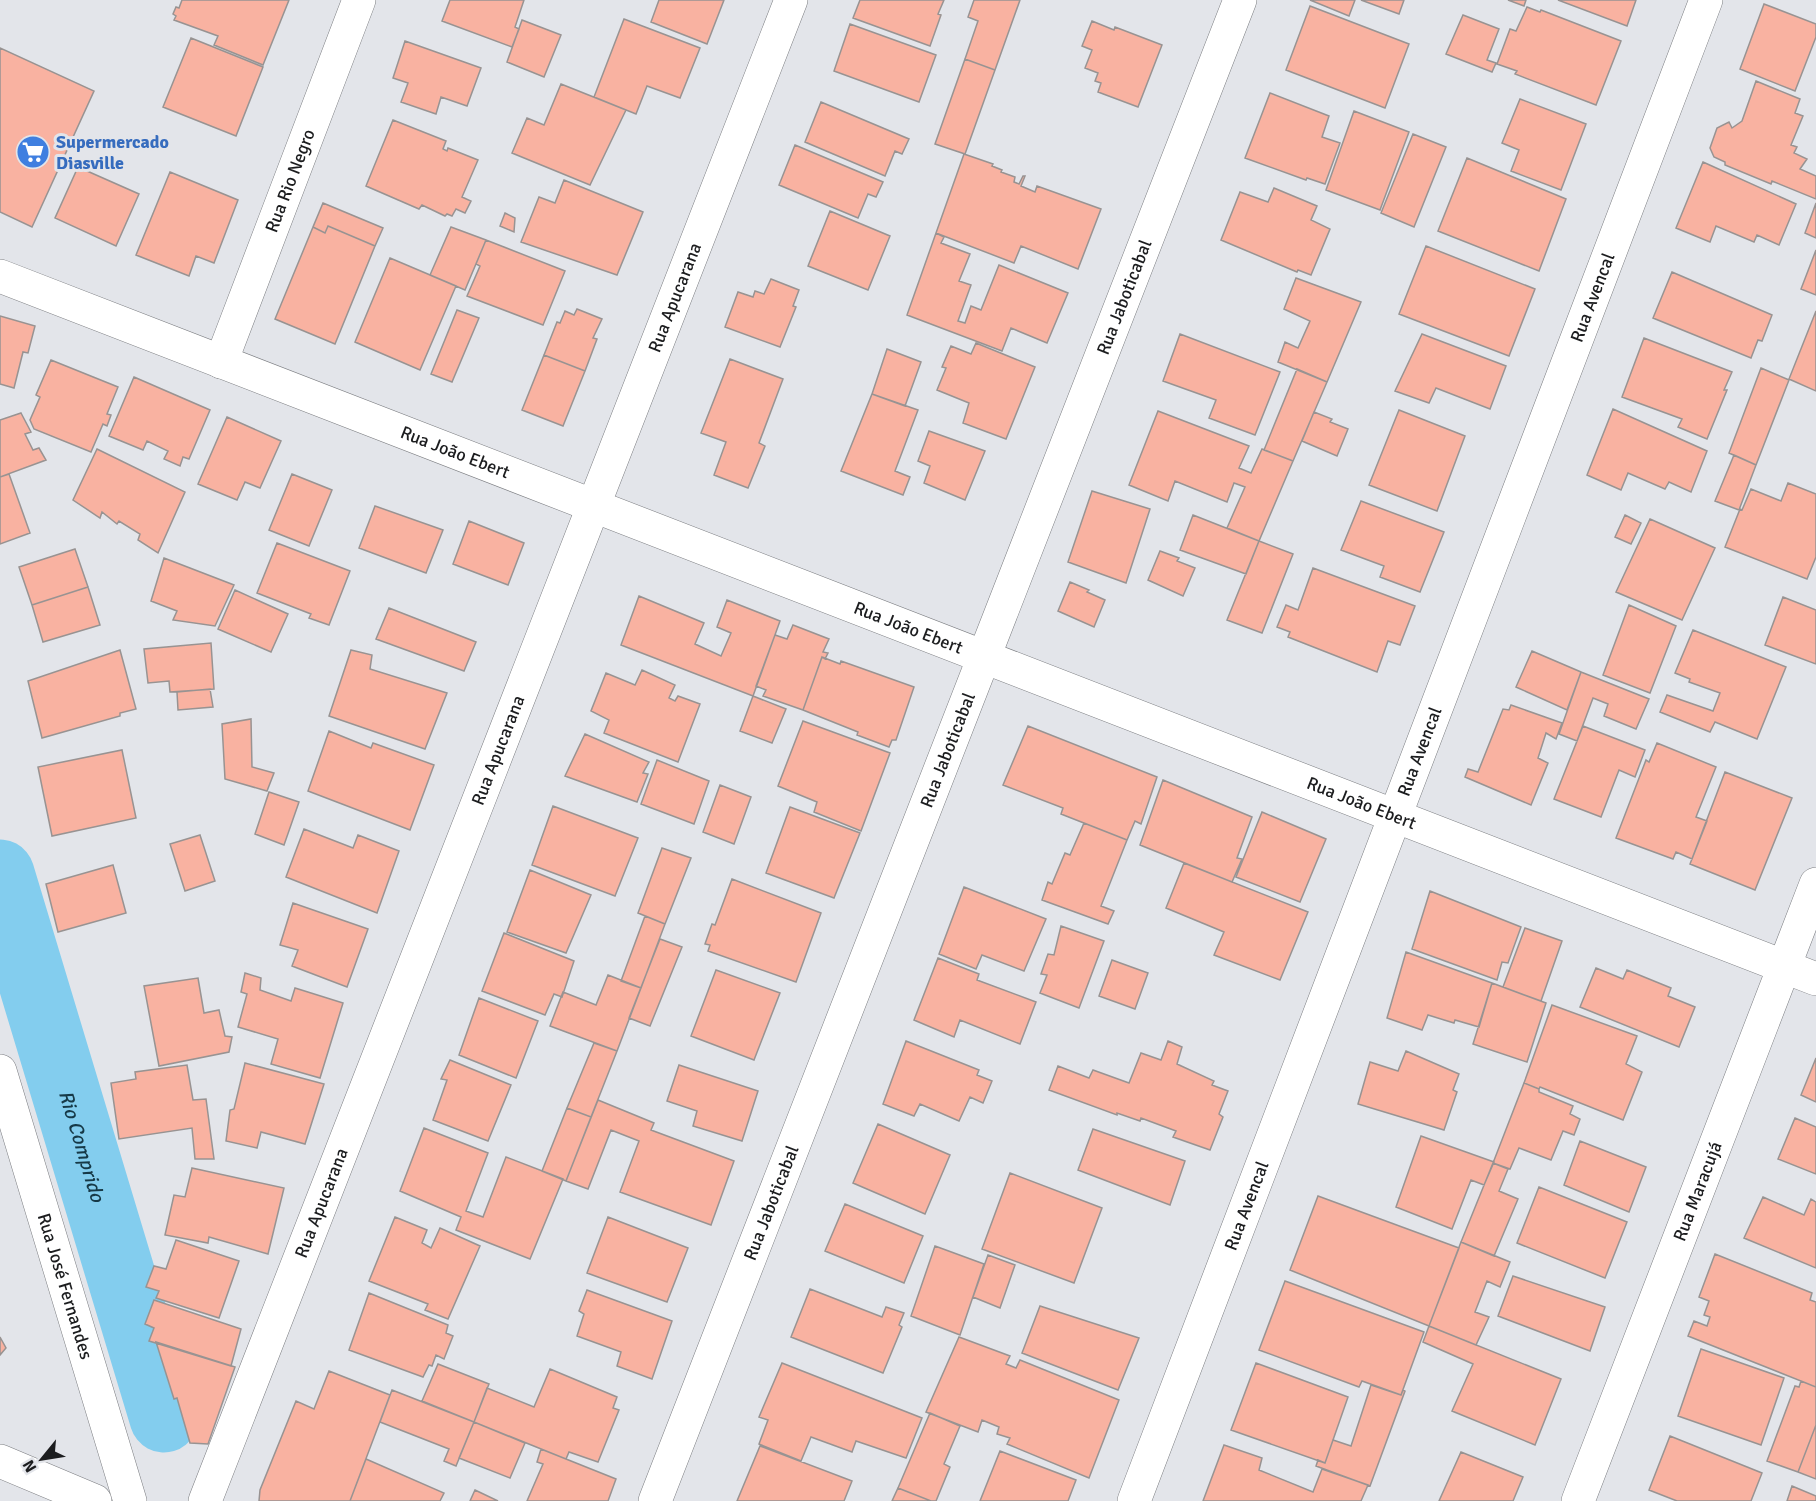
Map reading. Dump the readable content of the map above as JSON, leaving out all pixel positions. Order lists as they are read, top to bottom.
{
  "streets": {
    "street": [
      "Rua Rio Negro",
      "Rua Avencal",
      "Rua Apucarana",
      "Rua Jaboticabal",
      "Rua João Ebert",
      "Rua Maracujá",
      "Rua José Fernandes"
    ]
  },
  "crossings": [
    ["Rua Rio Negro", "Rua João Ebert"],
    ["Rua Avencal", "Rua João Ebert"],
    ["Rua Apucarana", "Rua João Ebert"],
    ["Rua Jaboticabal", "Rua João Ebert"],
    ["Rua João Ebert", "Rua Maracujá"]
  ],
  "water": ["Rio Comprido"],
  "places": {
    "supermarket": ["Supermercado Diasville"]
  },
  "north": "bottom left"
}
